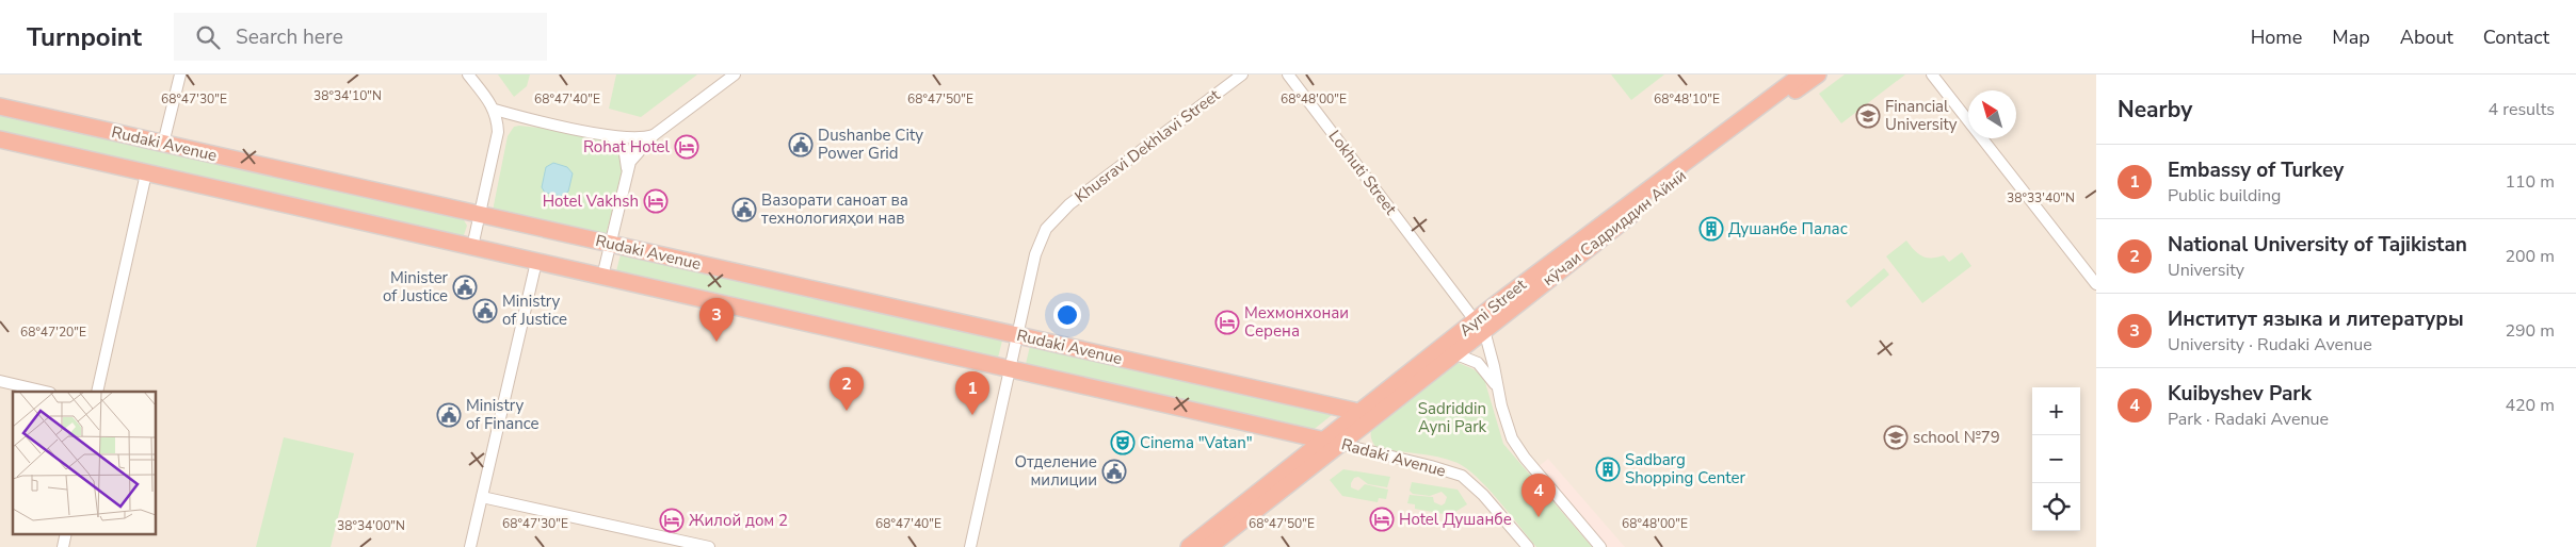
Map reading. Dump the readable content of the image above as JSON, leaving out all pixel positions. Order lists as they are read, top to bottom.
{
  "streets": {
    "highway": ["Rudaki Avenue", "кӯчаи Садриддин Айнӣ", "Ayni Street"],
    "street": ["Khusravi Dekhlavi Street", "Lokhuti Street", "Radaki Avenue"]
  },
  "crossings": [
    ["Rudaki Avenue", "Khusravi Dekhlavi Street"],
    ["Rudaki Avenue", "Ayni Street"],
    ["Rudaki Avenue", "Radaki Avenue"],
    ["Lokhuti Street", "Ayni Street"],
    ["кӯчаи Садриддин Айнӣ", "Ayni Street"],
    ["Ayni Street", "Radaki Avenue"]
  ],
  "parks": ["Sadriddin Ayni Park"],
  "places": {
    "school or university": ["Financial University", "school №79"],
    "public building": [
      "Dushanbe City Power Grid",
      "Вазорати саноат ва технологияҳои нав",
      "Minister of Justice",
      "Ministry of Justice",
      "Ministry of Finance",
      "Отделение милиции"
    ],
    "hotel": [
      "Rohat Hotel",
      "Hotel Vakhsh",
      "Мехмонхонаи Серена",
      "Hotel Душанбе",
      "Жилой дом 2"
    ],
    "building": ["Душанбе Палас", "Sadbarg Shopping Center"],
    "theatre": ["Cinema \"Vatan\""]
  },
  "north": "top left",
  "page": {
    "header": "Turnpoint",
    "search": "Search here",
    "nav": [
      "Home",
      "Map",
      "About",
      "Contact"
    ],
    "heading": ["Nearby", "4 results"],
    "list": [
      {
        "mark": "1",
        "name": "Embassy of Turkey",
        "note": "Public building",
        "value": "110 m"
      },
      {
        "mark": "2",
        "name": "National University of Tajikistan",
        "note": "University",
        "value": "200 m"
      },
      {
        "mark": "3",
        "name": "Институт языка и литературы",
        "note": "University · Rudaki Avenue",
        "value": "290 m"
      },
      {
        "mark": "4",
        "name": "Kuibyshev Park",
        "note": "Park · Radaki Avenue",
        "value": "420 m"
      }
    ],
    "pins": [
      "3",
      "2",
      "1",
      "4"
    ],
    "map_buttons": ["+", "−"]
  },
  "coordinates": [
    "38°34'10\"N",
    "68°47'30\"E",
    "68°47'40\"E",
    "68°47'50\"E",
    "68°48'00\"E",
    "68°48'10\"E",
    "38°33'40\"N",
    "68°47'20\"E",
    "38°34'00\"N"
  ]
}
